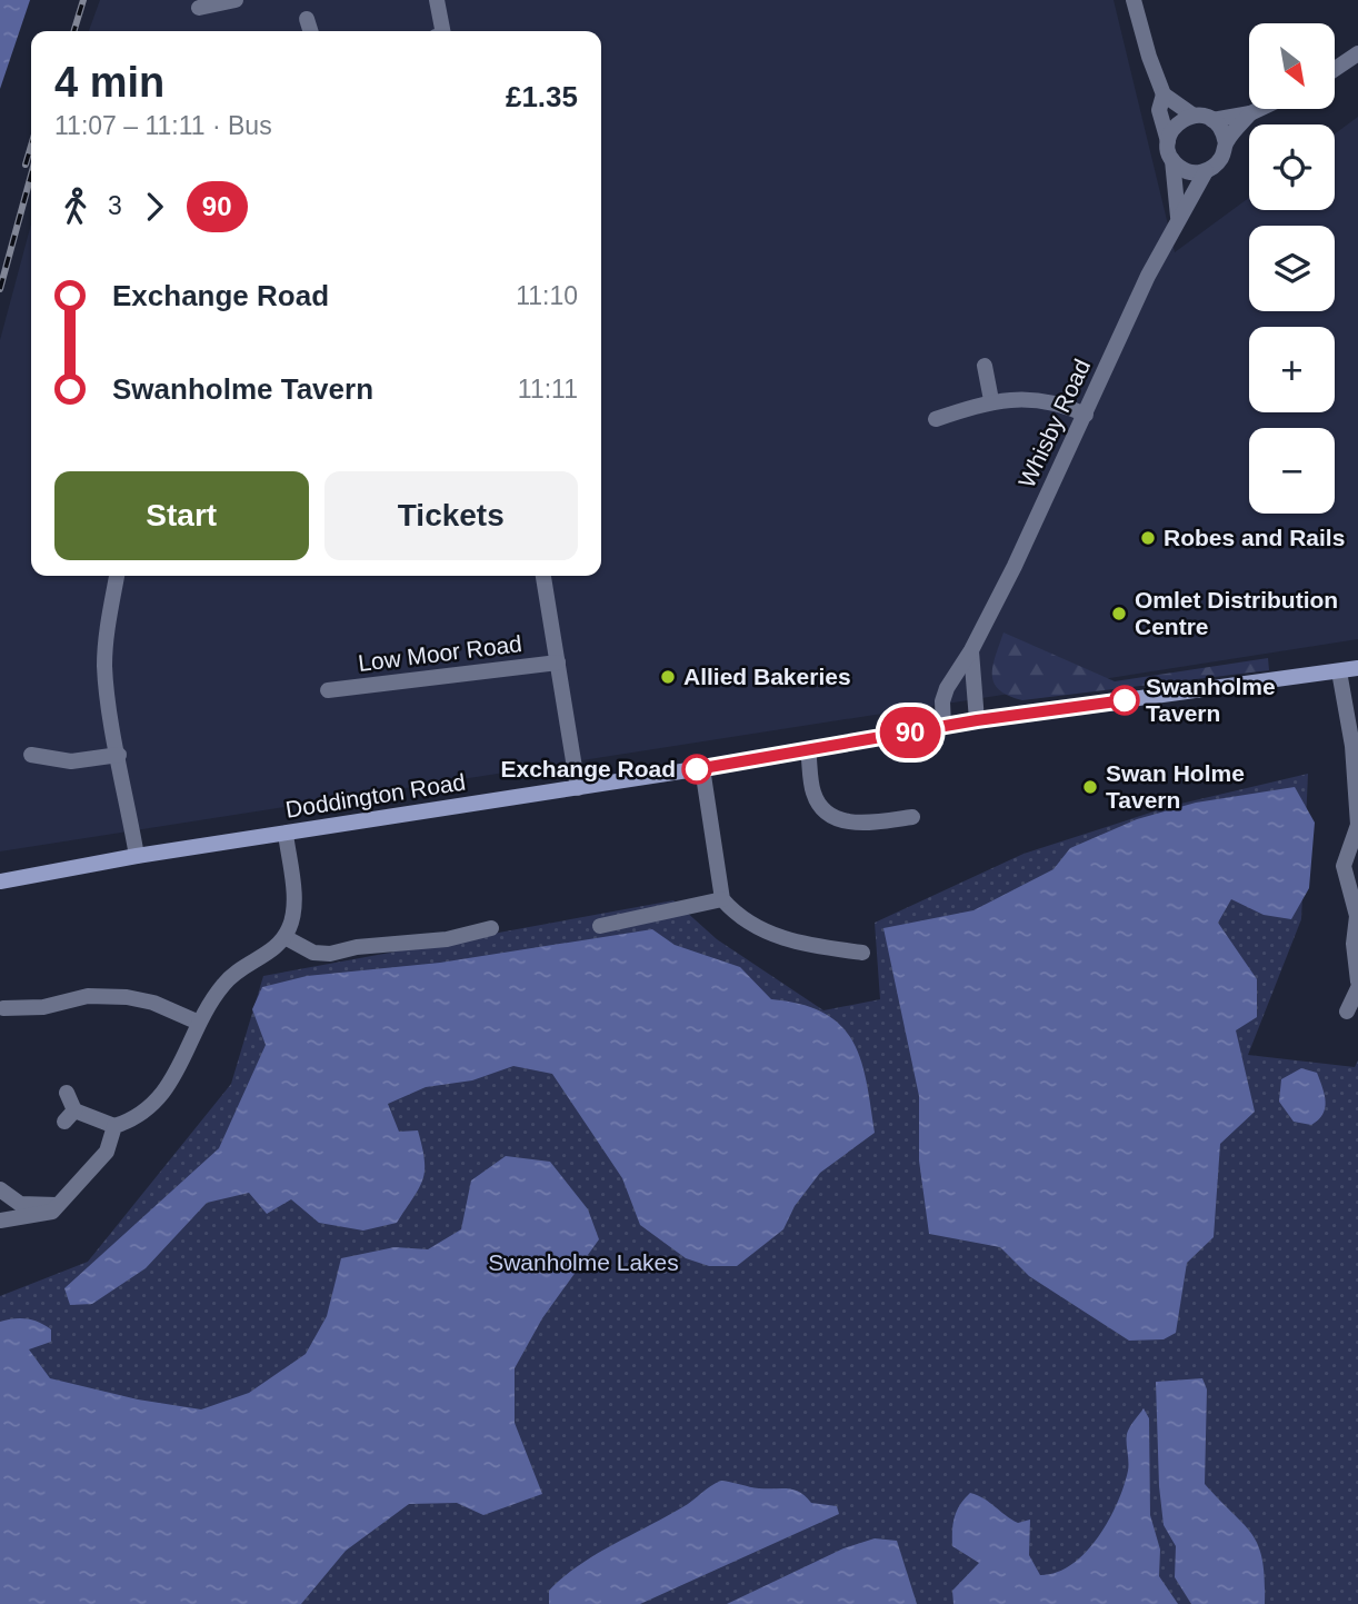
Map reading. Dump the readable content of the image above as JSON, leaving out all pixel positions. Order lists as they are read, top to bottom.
{
  "streets": {
    "main road": ["Doddington Road"],
    "street": ["Whisby Road", "Low Moor Road"]
  },
  "crossings": [
    ["Whisby Road", "Doddington Road"]
  ],
  "parks": ["Swanholme Lakes"],
  "places": [
    "Robes and Rails",
    "Omlet Distribution Centre",
    "Allied Bakeries",
    "Swanholme Tavern",
    "Exchange Road",
    "Swan Holme Tavern"
  ],
  "lines": ["bus line 90"],
  "north": "bottom right",
  "page": {
    "on_map": "90",
    "map_buttons": ["+", "−"],
    "heading": ["4 min", "11:07 – 11:11 · Bus", "£1.35"],
    "legs": ["3", "90"],
    "list": [
      {
        "name": "Exchange Road",
        "value": "11:10"
      },
      {
        "name": "Swanholme Tavern",
        "value": "11:11"
      }
    ],
    "buttons": ["Start", "Tickets"]
  }
}
